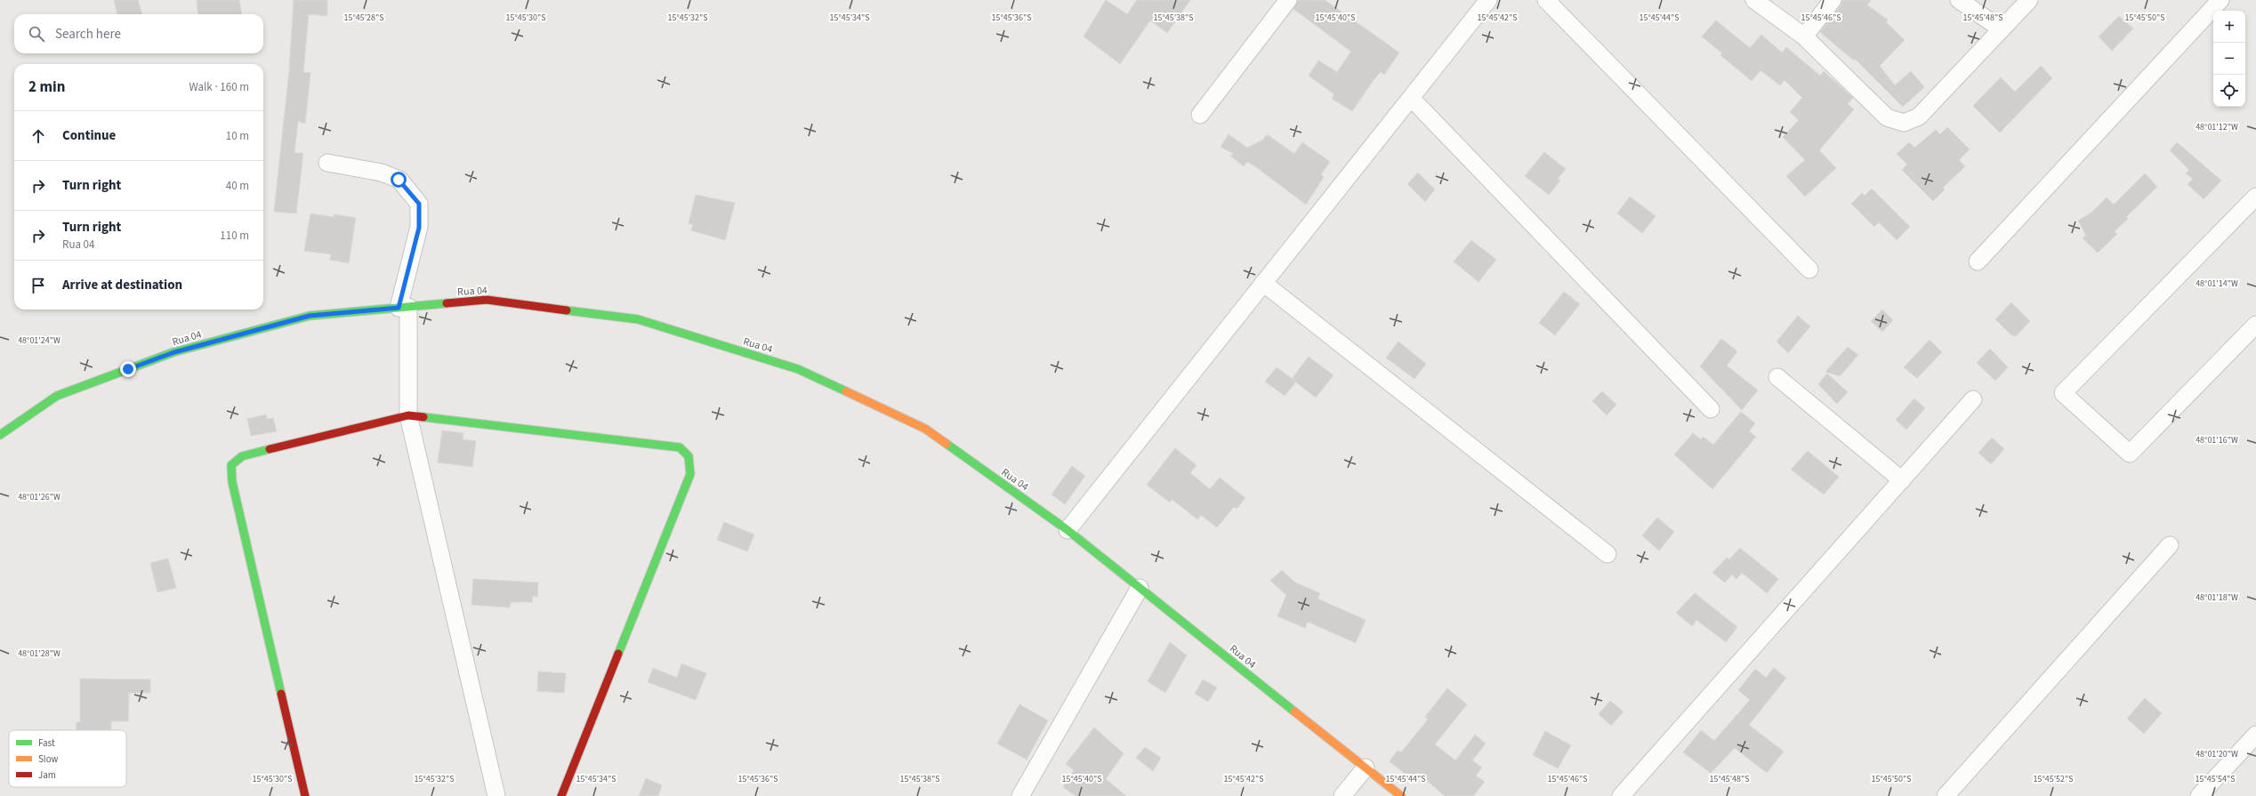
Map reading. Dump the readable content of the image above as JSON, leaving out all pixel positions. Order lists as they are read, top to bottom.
{
  "streets": {
    "street": ["Rua 04"]
  },
  "legend": ["Fast", "Slow", "Jam"],
  "page": {
    "map_buttons": ["+", "−"],
    "search": "Search here",
    "heading": ["2 min", "Walk · 160 m"],
    "list": [
      ["Continue", "10 m"],
      ["Turn right", "40 m"],
      ["Turn right", "Rua 04", "110 m"],
      "Arrive at destination"
    ]
  },
  "coordinates": [
    "15°45'28\"S",
    "15°45'30\"S",
    "15°45'32\"S",
    "15°45'34\"S",
    "15°45'36\"S",
    "15°45'38\"S",
    "15°45'40\"S",
    "15°45'42\"S",
    "15°45'44\"S",
    "15°45'46\"S",
    "15°45'48\"S",
    "15°45'50\"S",
    "48°01'12\"W",
    "48°01'14\"W",
    "48°01'24\"W",
    "48°01'16\"W",
    "48°01'26\"W",
    "48°01'18\"W",
    "48°01'28\"W",
    "48°01'20\"W",
    "15°45'52\"S",
    "15°45'54\"S"
  ]
}
